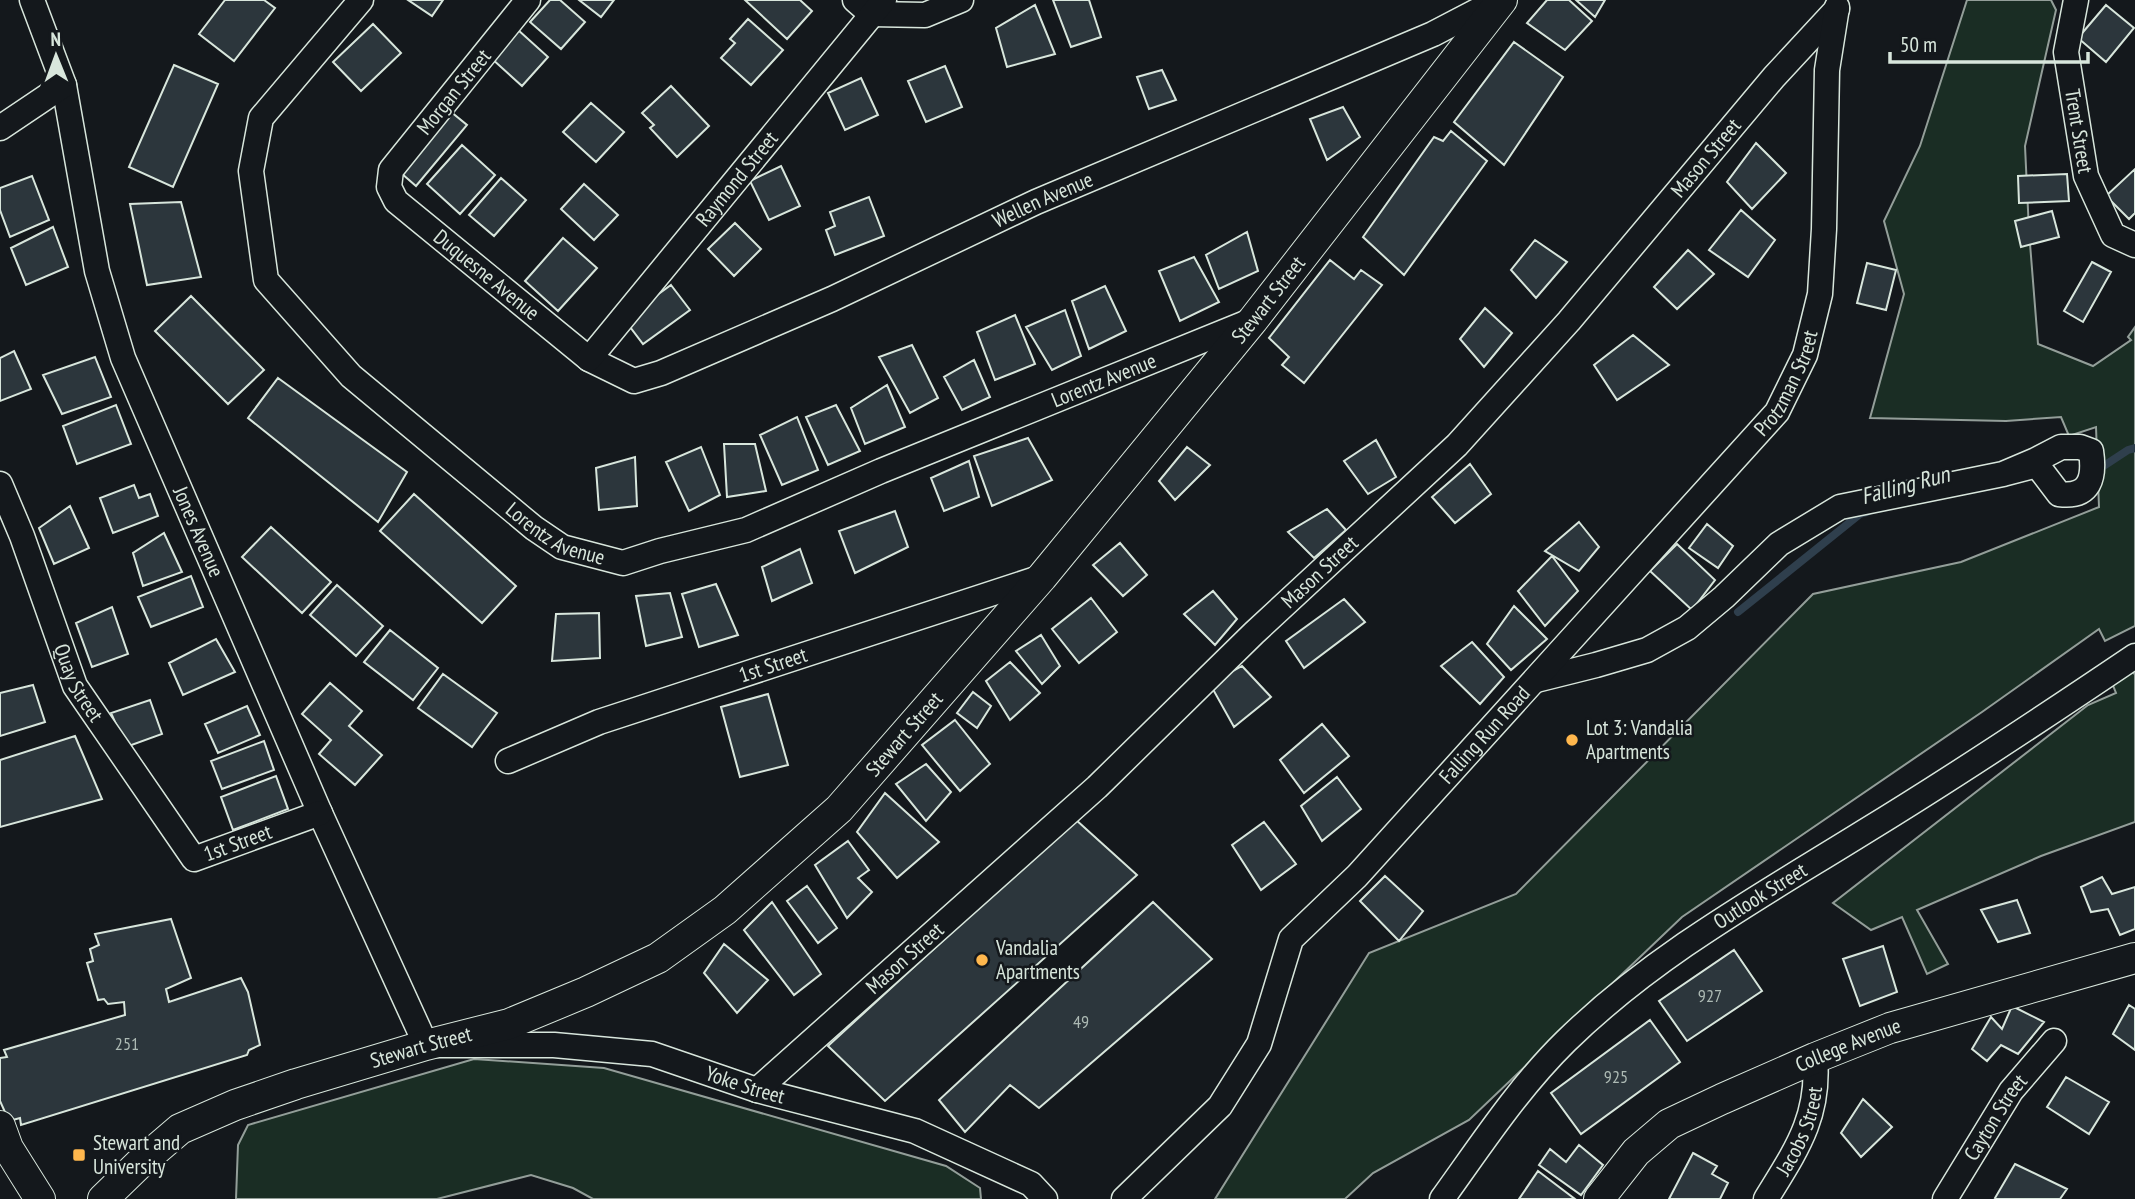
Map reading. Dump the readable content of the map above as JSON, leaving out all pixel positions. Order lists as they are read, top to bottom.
{
  "streets": {
    "street": [
      "Morgan Street",
      "Trent Street",
      "Mason Street",
      "Raymond Street",
      "Wellen Avenue",
      "Duquesne Avenue",
      "Stewart Street",
      "Lorentz Avenue",
      "Protzman Street",
      "Jones Avenue",
      "1st Street",
      "Quay Street",
      "Falling Run Road",
      "Outlook Street",
      "College Avenue",
      "Yoke Street",
      "Cayton Street",
      "Jacobs Street"
    ]
  },
  "crossings": [
    ["Morgan Street", "Duquesne Avenue"],
    ["Mason Street", "Protzman Street"],
    ["Mason Street", "Yoke Street"],
    ["Raymond Street", "Wellen Avenue"],
    ["Raymond Street", "Duquesne Avenue"],
    ["Wellen Avenue", "Duquesne Avenue"],
    ["Wellen Avenue", "Stewart Street"],
    ["Stewart Street", "Lorentz Avenue"],
    ["Stewart Street", "Jones Avenue"],
    ["Stewart Street", "1st Street"],
    ["Stewart Street", "Yoke Street"],
    ["Protzman Street", "Falling Run Road"],
    ["Jones Avenue", "1st Street"],
    ["Jones Avenue", "Yoke Street"],
    ["1st Street", "Quay Street"],
    ["College Avenue", "Jacobs Street"]
  ],
  "water": ["Falling Run"],
  "places": {
    "other": ["Lot 3: Vandalia Apartments", "Vandalia Apartments"],
    "transit": ["Stewart and University"]
  },
  "house_numbers": [
    "927",
    "49",
    "251",
    "925"
  ],
  "scale_bar": "50 m",
  "north": "top"
}
